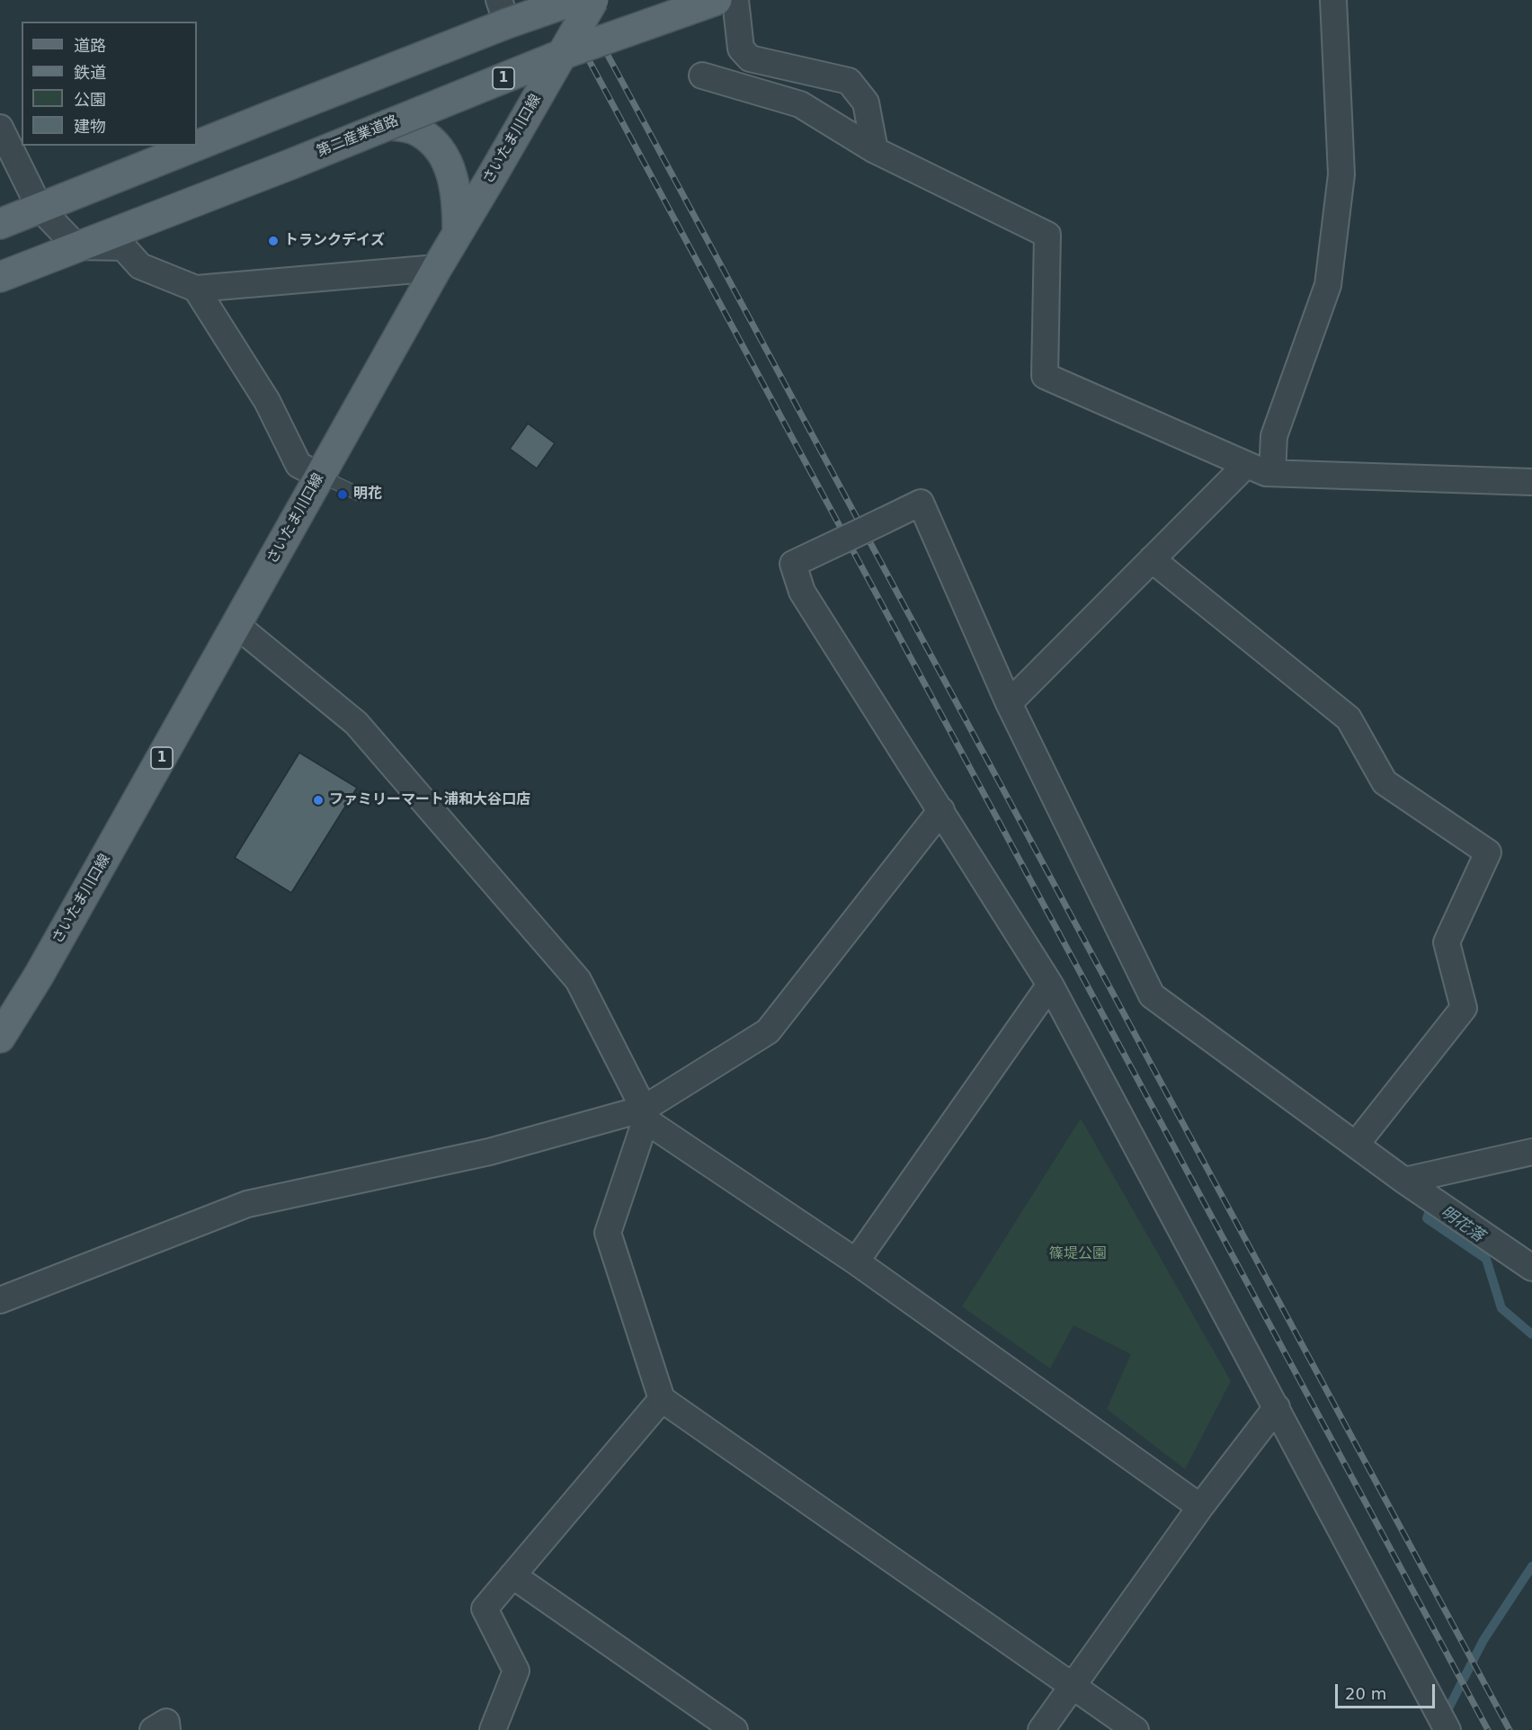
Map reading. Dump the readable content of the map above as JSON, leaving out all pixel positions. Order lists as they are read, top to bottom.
{
  "streets": {
    "main road": ["1", "第二産業道路", "さいたま川口線"]
  },
  "crossings": [
    ["第二産業道路", "さいたま川口線"]
  ],
  "water": ["明花落"],
  "parks": ["篠堤公園"],
  "places": ["トランクデイズ", "明花", "ファミリーマート浦和大谷口店"],
  "legend": [
    "道路",
    "鉄道",
    "公園",
    "建物"
  ],
  "scale_bar": "20 m"
}
